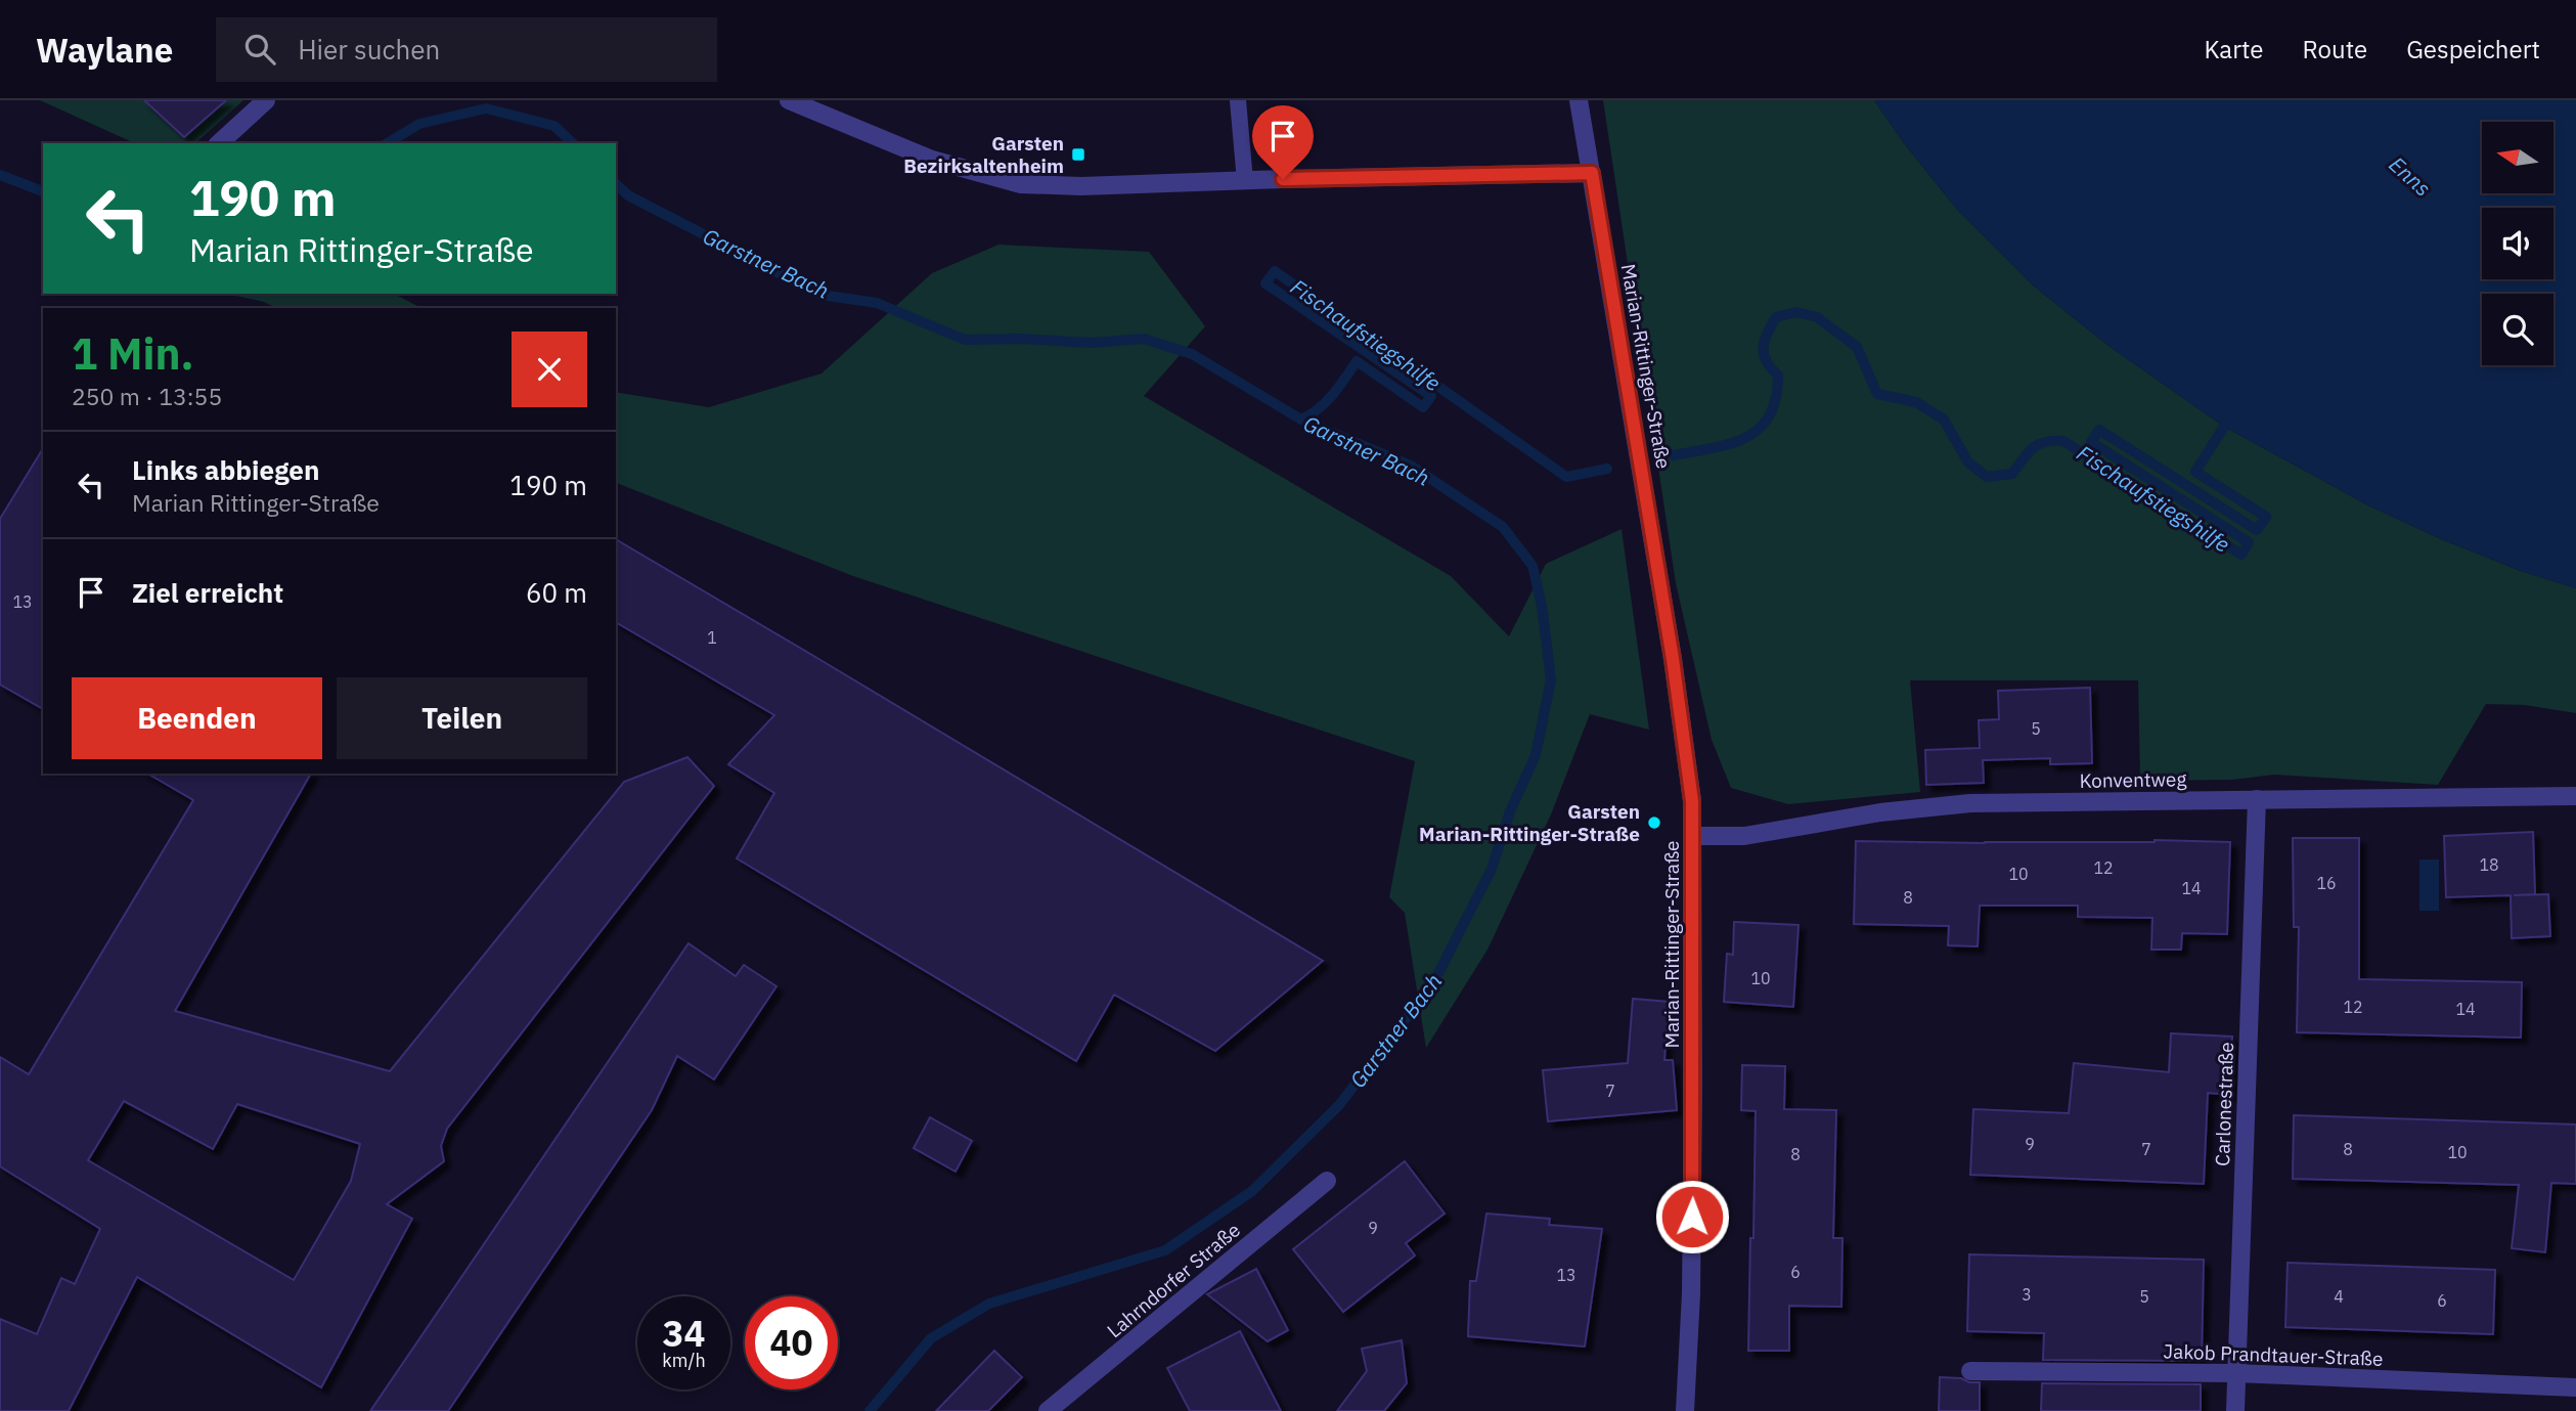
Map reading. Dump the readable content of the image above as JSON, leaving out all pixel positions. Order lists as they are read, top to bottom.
{
  "streets": {
    "street": [
      "Marian-Rittinger-Straße",
      "Konventweg",
      "Carlonestraße",
      "Lahrndorfer Straße",
      "Jakob Prandtauer-Straße"
    ]
  },
  "crossings": [
    ["Marian-Rittinger-Straße", "Konventweg"],
    ["Konventweg", "Carlonestraße"],
    ["Carlonestraße", "Jakob Prandtauer-Straße"]
  ],
  "water": ["Enns", "Garstner Bach", "Fischaufstiegshilfe"],
  "places": {
    "transit": ["Garsten Bezirksaltenheim"],
    "other": ["Garsten Marian-Rittinger-Straße"]
  },
  "house_numbers": [
    "13",
    "1",
    "5",
    "18",
    "12",
    "10",
    "16",
    "14",
    "8",
    "10",
    "12",
    "14",
    "7",
    "9",
    "7",
    "8",
    "10",
    "8",
    "9",
    "6",
    "13",
    "3",
    "5",
    "4",
    "6"
  ],
  "north": "left",
  "page": {
    "header": "Waylane",
    "search": "Hier suchen",
    "nav": ["Karte", "Route", "Gespeichert"],
    "turn": ["190 m", "Marian Rittinger-Straße"],
    "heading": ["1 Min.", "250 m · 13:55"],
    "list": [
      {
        "name": "Links abbiegen",
        "note": "Marian Rittinger-Straße",
        "value": "190 m"
      },
      {
        "name": "Ziel erreicht",
        "value": "60 m"
      }
    ],
    "buttons": ["Beenden", "Teilen"],
    "speed": "34 km/h",
    "limit": "40"
  }
}
